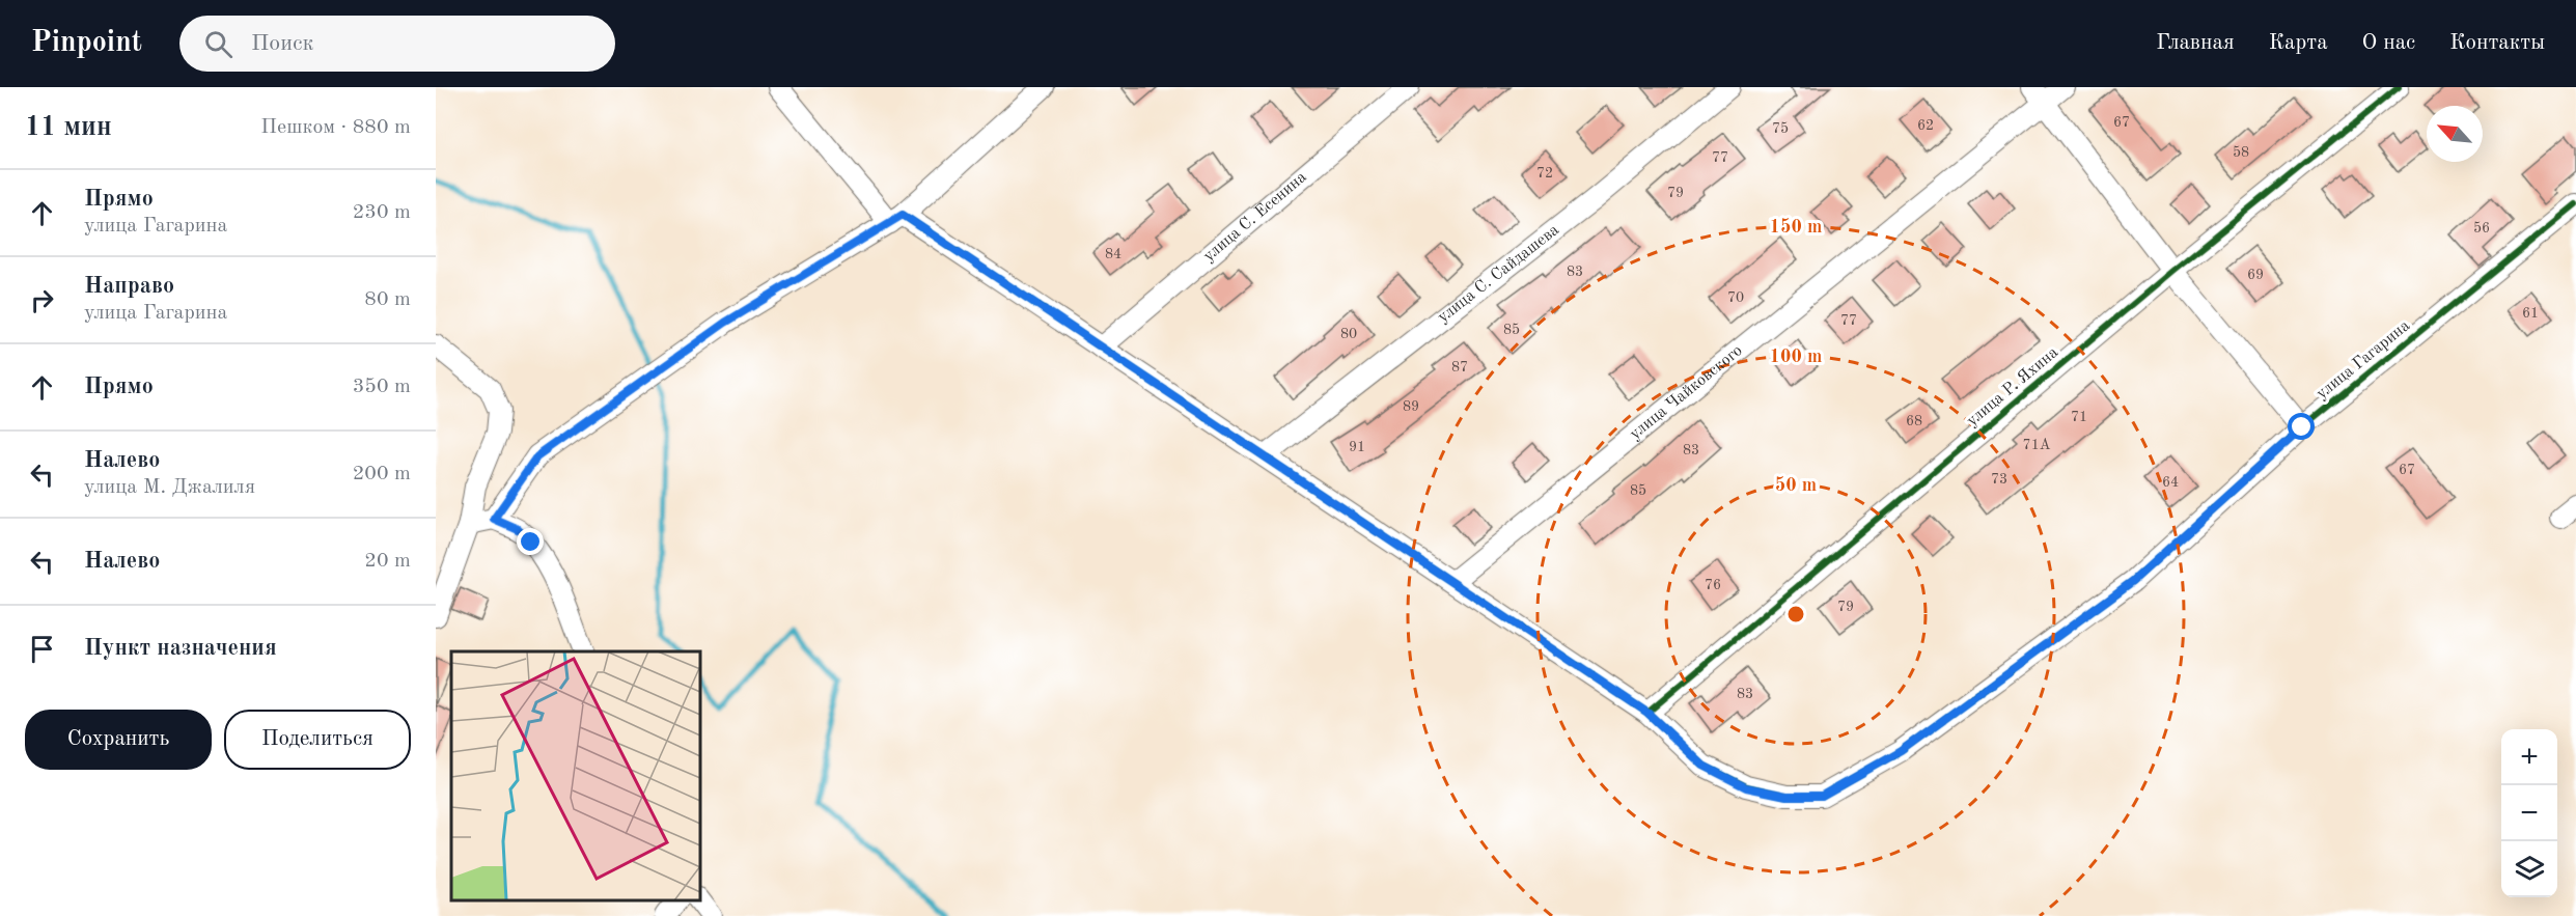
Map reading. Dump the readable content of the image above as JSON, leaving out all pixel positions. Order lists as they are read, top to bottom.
{
  "streets": {
    "street": [
      "улица С. Есенина",
      "улица С. Сайдашева",
      "улица Гагарина",
      "улица Р. Яхина",
      "улица Чайковского"
    ]
  },
  "crossings": [
    ["улица С. Есенина", "улица Гагарина"],
    ["улица С. Сайдашева", "улица Гагарина"],
    ["улица Гагарина", "улица Р. Яхина"],
    ["улица Гагарина", "улица Чайковского"]
  ],
  "house_numbers": [
    "67",
    "62",
    "75",
    "58",
    "77",
    "72",
    "79",
    "56",
    "84",
    "83",
    "69",
    "70",
    "61",
    "77",
    "85",
    "80",
    "87",
    "89",
    "71",
    "68",
    "71А",
    "91",
    "83",
    "67",
    "73",
    "64",
    "85",
    "76",
    "79",
    "83"
  ],
  "north": "top left",
  "page": {
    "header": "Pinpoint",
    "search": "Поиск",
    "nav": [
      "Главная",
      "Карта",
      "О нас",
      "Контакты"
    ],
    "heading": ["11 мин", "Пешком · 880 m"],
    "list": [
      ["Прямо", "улица Гагарина", "230 m"],
      ["Направо", "улица Гагарина", "80 m"],
      ["Прямо", "350 m"],
      ["Налево", "улица М. Джалиля", "200 m"],
      ["Налево", "20 m"],
      "Пункт назначения"
    ],
    "buttons": ["Сохранить", "Поделиться"],
    "map_buttons": ["+", "−"]
  },
  "rings": ["150 m", "100 m", "50 m"]
}
